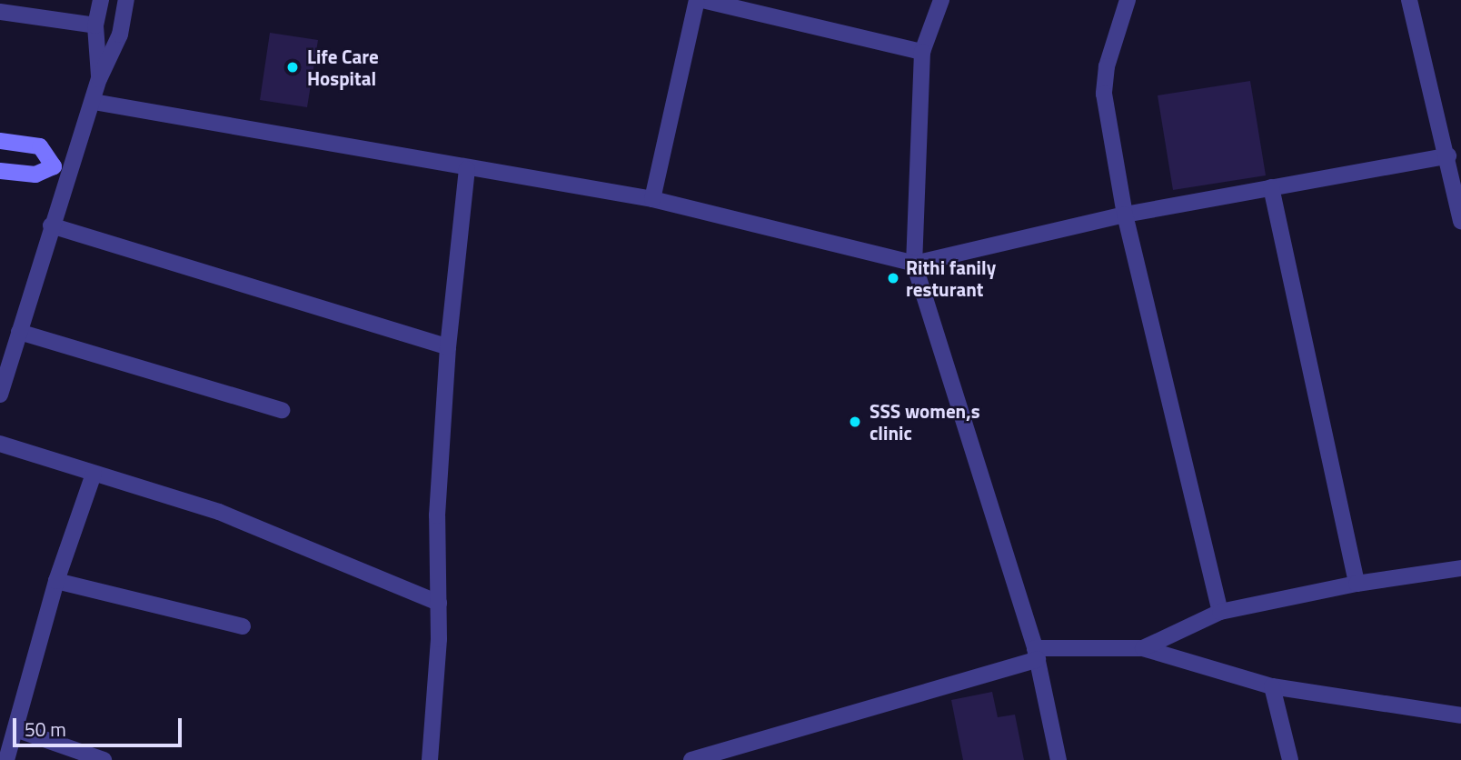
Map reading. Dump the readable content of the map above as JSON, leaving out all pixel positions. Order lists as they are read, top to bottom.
{
  "places": ["Life Care Hospital", "Rithi fanily resturant", "SSS women,s clinic"],
  "scale_bar": "50 m"
}
